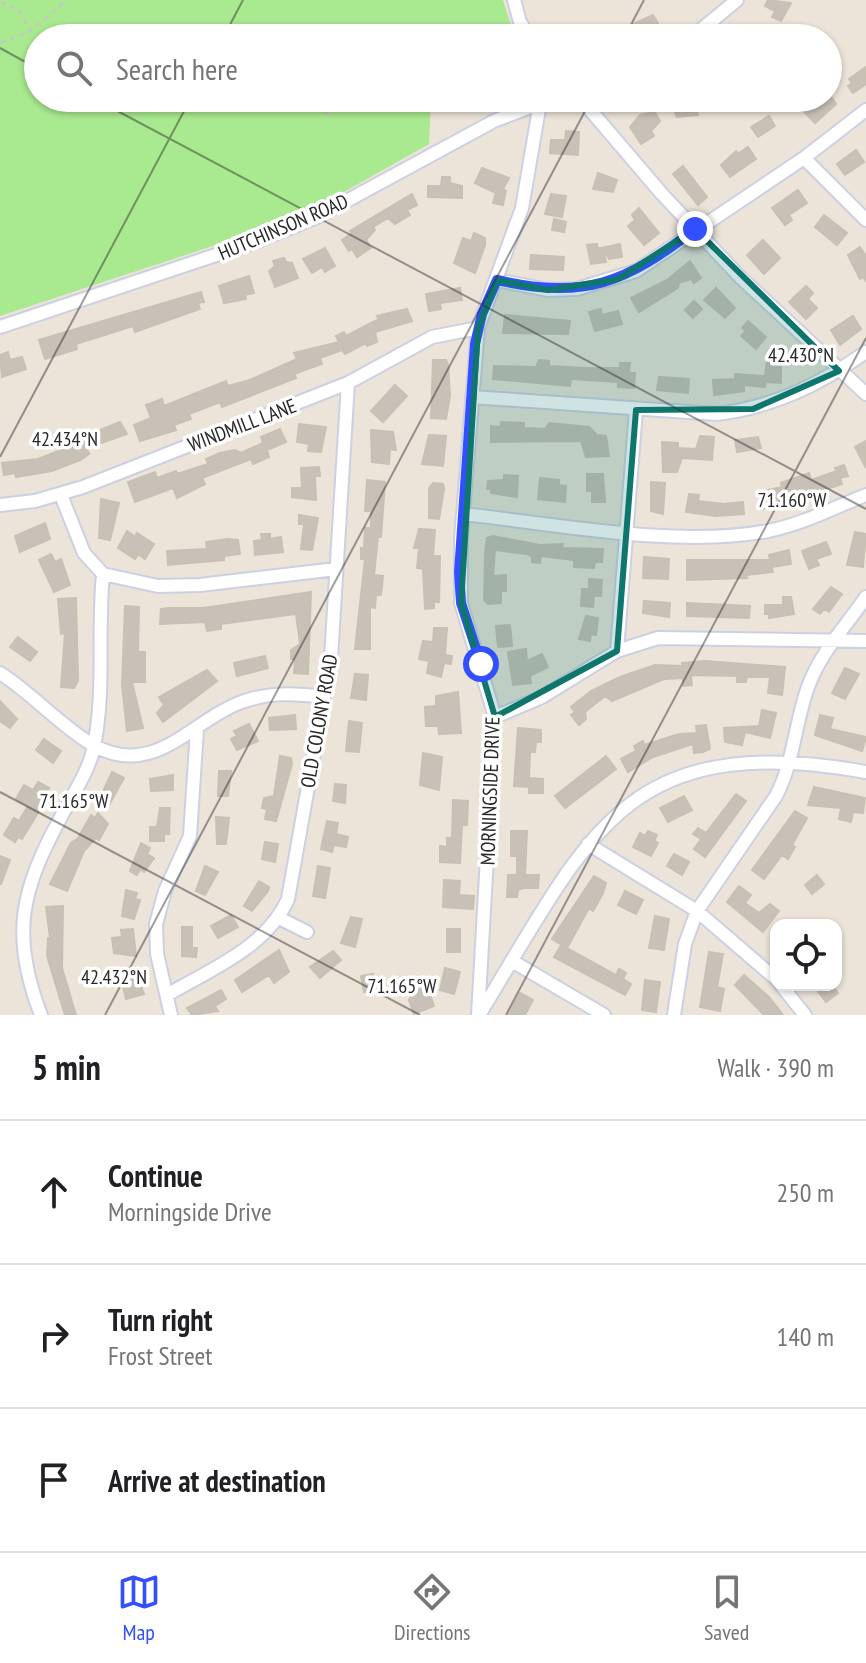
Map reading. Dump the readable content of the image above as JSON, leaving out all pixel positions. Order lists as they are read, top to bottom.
{
  "streets": {
    "street": [
      "HUTCHINSON ROAD",
      "WINDMILL LANE",
      "OLD COLONY ROAD",
      "MORNINGSIDE DRIVE"
    ]
  },
  "crossings": [
    ["WINDMILL LANE", "OLD COLONY ROAD"],
    ["WINDMILL LANE", "MORNINGSIDE DRIVE"]
  ],
  "page": {
    "search": "Search here",
    "heading": ["5 min", "Walk · 390 m"],
    "list": [
      ["Continue", "Morningside Drive", "250 m"],
      ["Turn right", "Frost Street", "140 m"],
      "Arrive at destination"
    ],
    "nav": ["Map", "Directions", "Saved"]
  },
  "coordinates": [
    "42.430°N",
    "42.434°N",
    "71.160°W",
    "71.165°W",
    "42.432°N"
  ]
}
